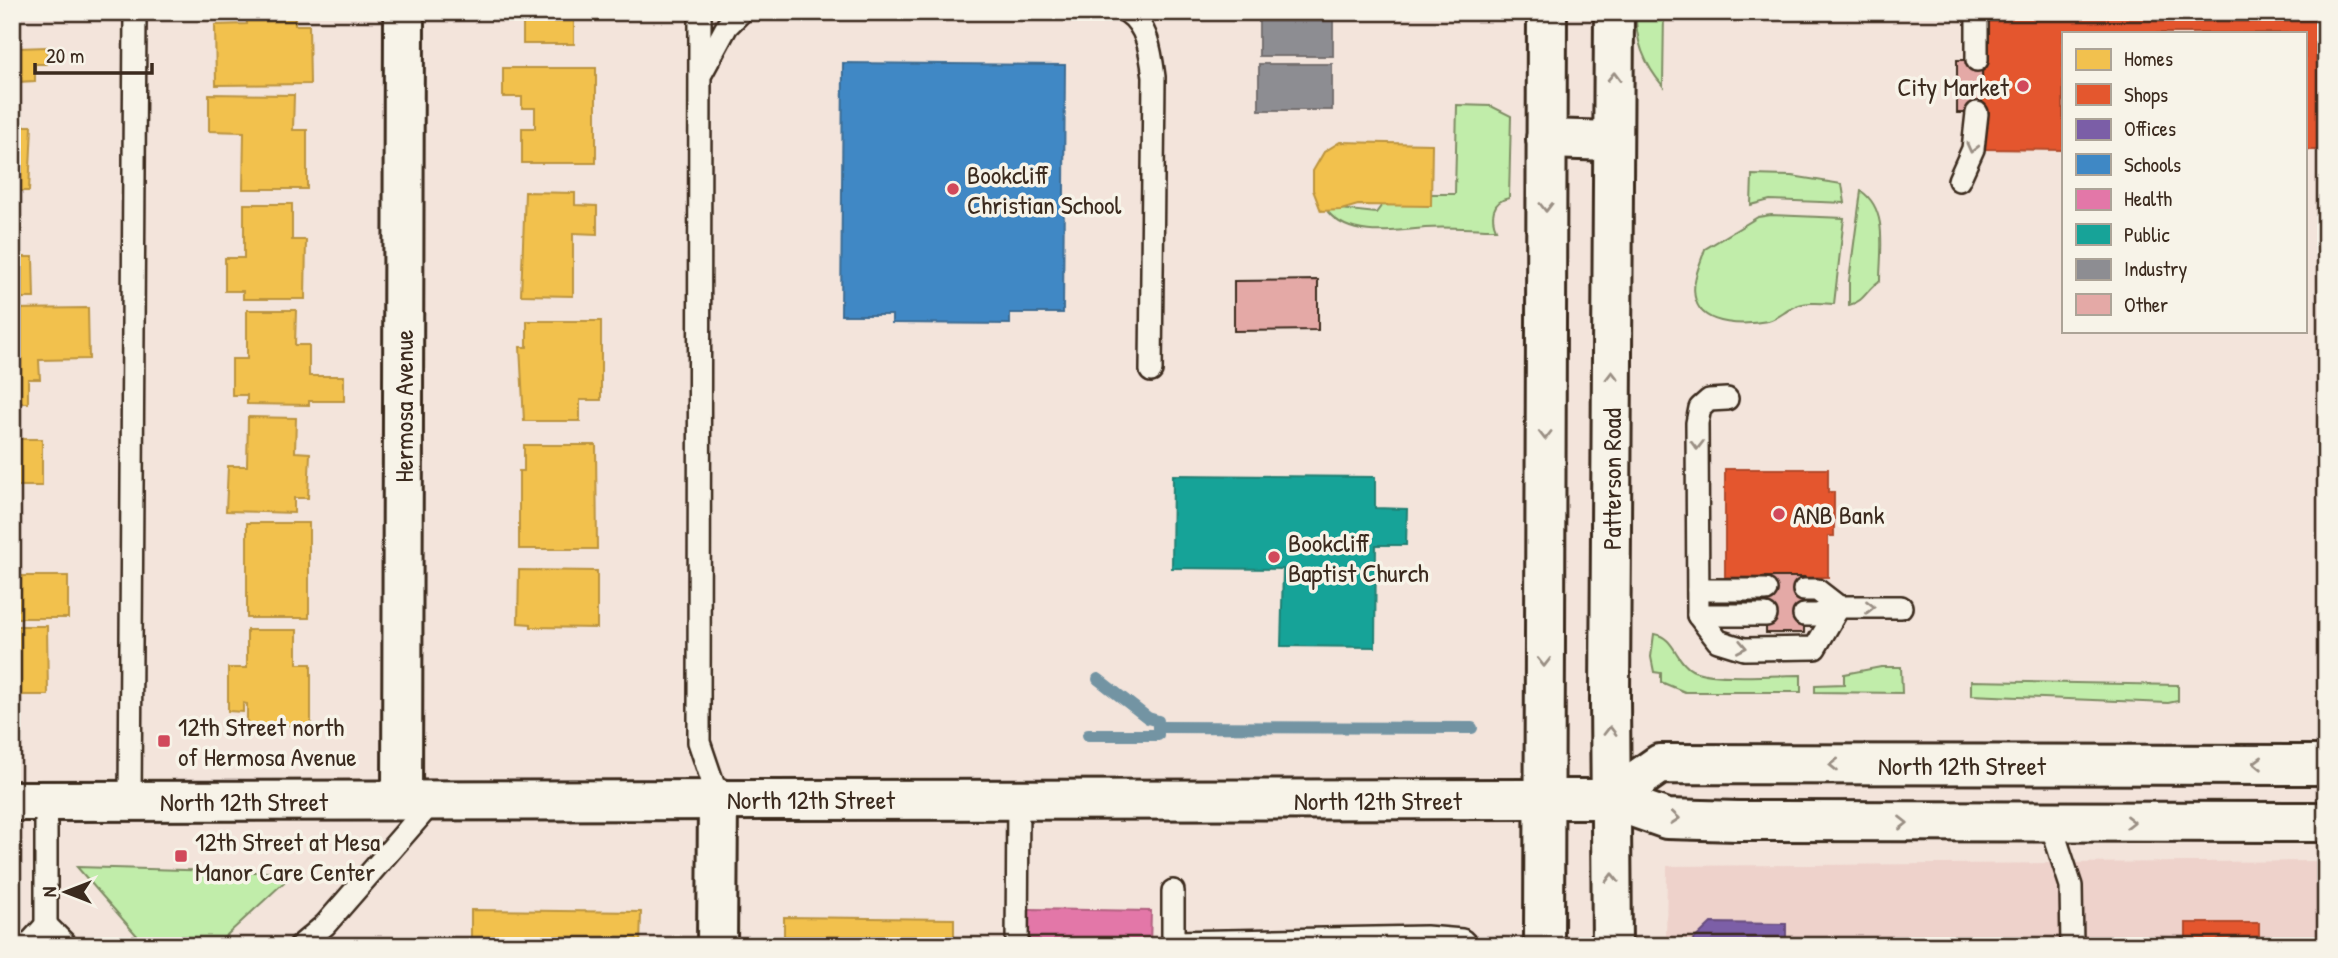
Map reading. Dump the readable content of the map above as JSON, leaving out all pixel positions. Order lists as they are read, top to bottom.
{
  "streets": {
    "main road": ["Hermosa Avenue", "Patterson Road", "North 12th Street"]
  },
  "crossings": [
    ["Hermosa Avenue", "North 12th Street"],
    ["Patterson Road", "North 12th Street"]
  ],
  "places": {
    "other": [
      "City Market",
      "Bookcliff Christian School",
      "ANB Bank",
      "Bookcliff Baptist Church"
    ],
    "transit": ["12th Street north of Hermosa Avenue", "12th Street at Mesa Manor Care Center"]
  },
  "legend": [
    "Homes",
    "Shops",
    "Offices",
    "Schools",
    "Health",
    "Public",
    "Industry",
    "Other"
  ],
  "scale_bar": "20 m",
  "north": "left"
}
